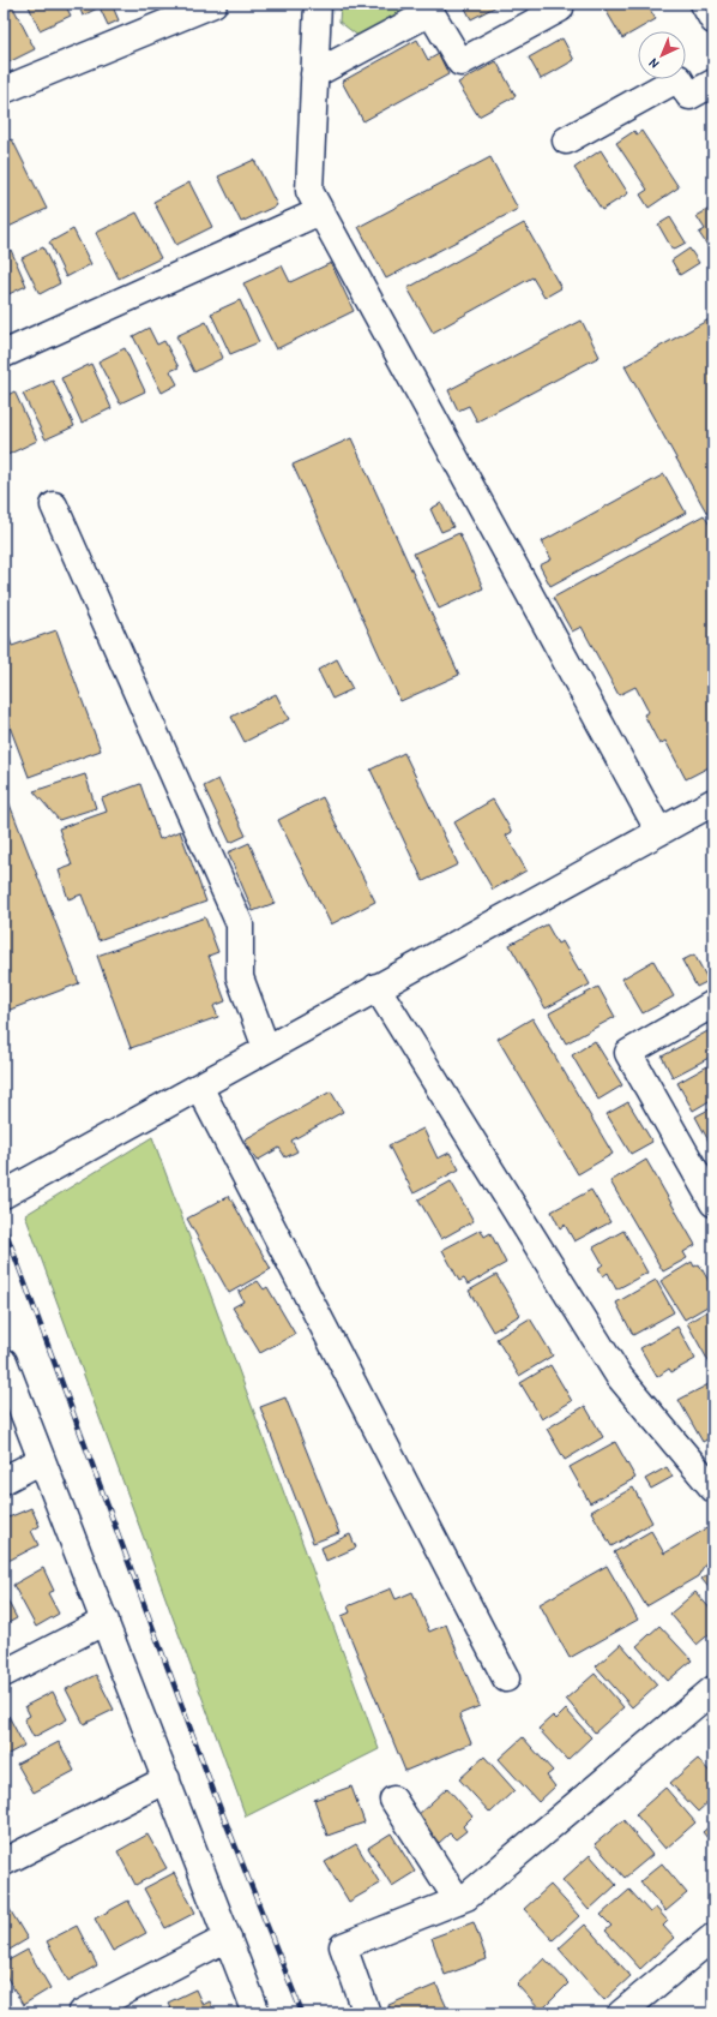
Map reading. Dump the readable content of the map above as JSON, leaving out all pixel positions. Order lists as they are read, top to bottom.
{
  "north": "bottom left"
}
